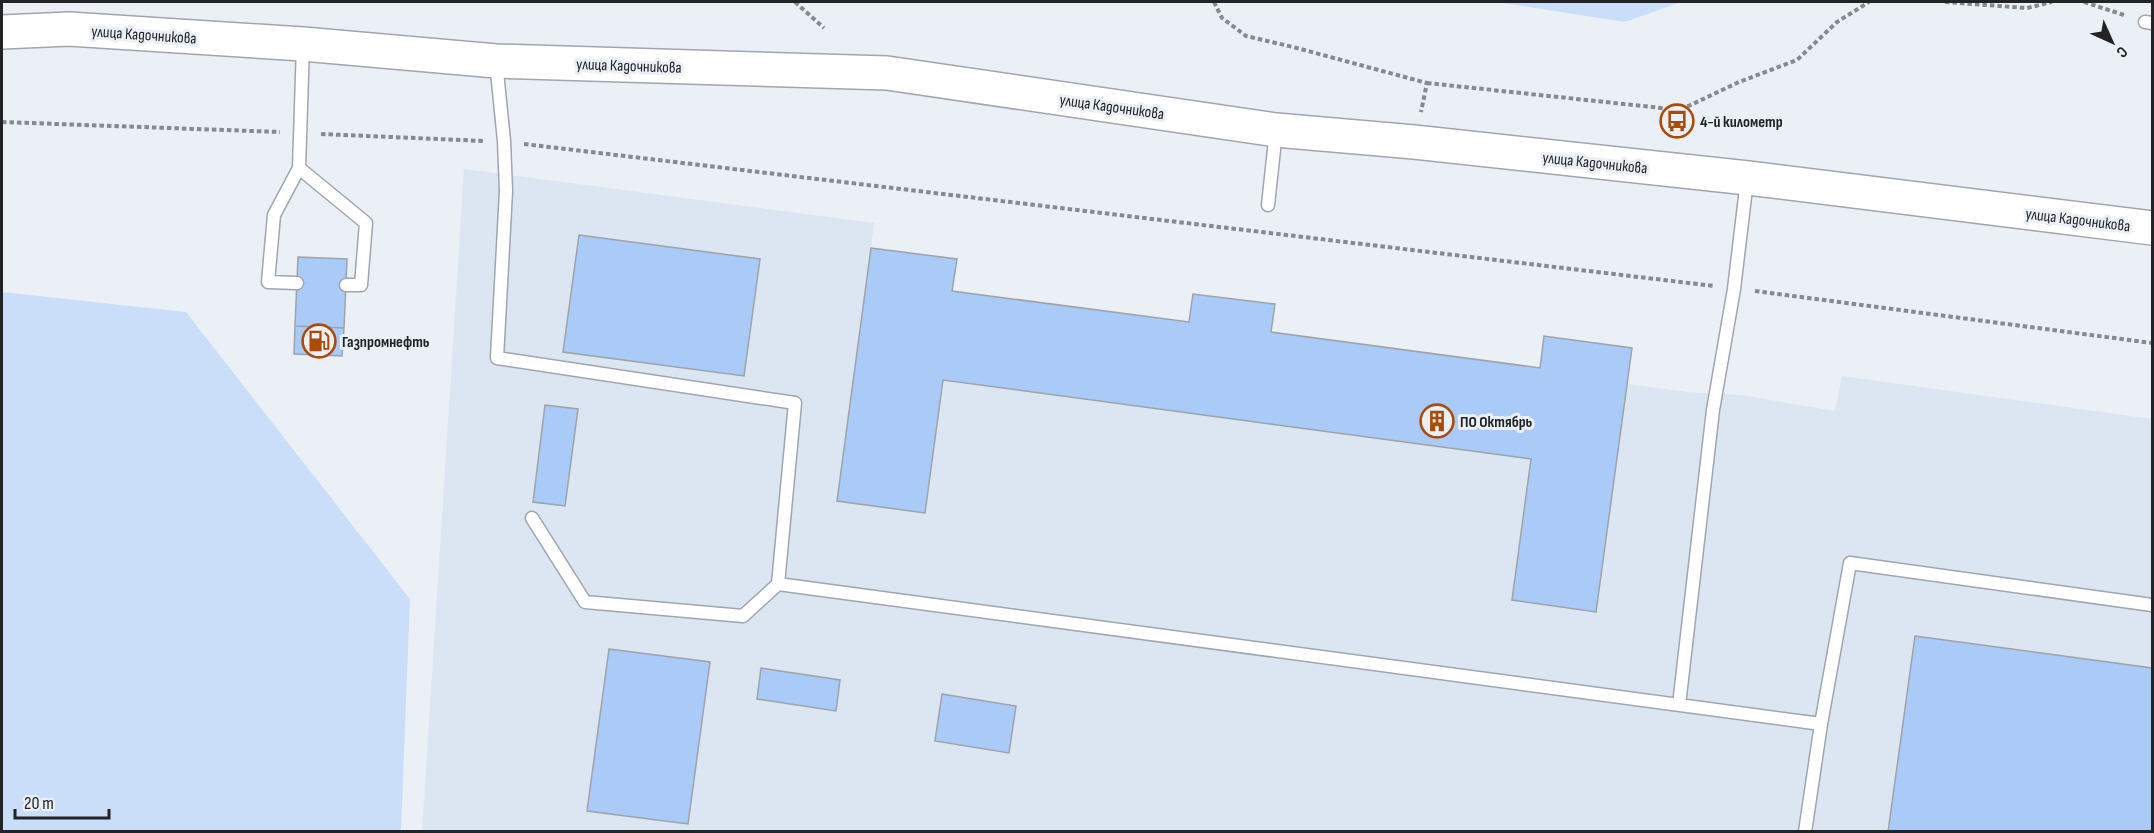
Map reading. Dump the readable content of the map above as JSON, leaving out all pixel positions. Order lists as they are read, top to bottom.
{
  "streets": {
    "main road": ["улица Кадочникова"]
  },
  "places": {
    "bus stop": ["4-й километр"],
    "fuel station": ["Газпромнефть"],
    "building": ["ПО Октябрь"]
  },
  "scale_bar": "20 m",
  "north": "bottom right"
}
